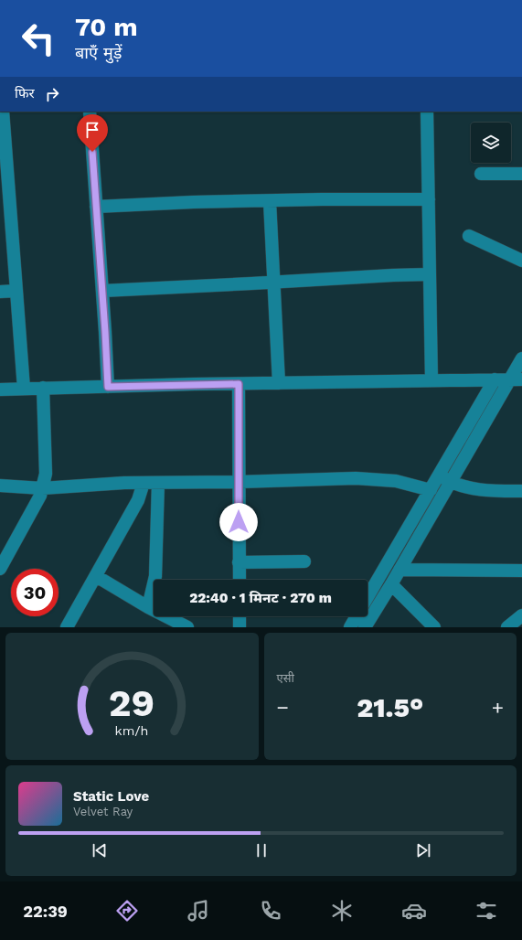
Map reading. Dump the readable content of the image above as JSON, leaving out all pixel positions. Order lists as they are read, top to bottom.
{
  "page": {
    "turn": ["70 m", "बाएँ मुड़ें"],
    "then": "फिर",
    "limit": "30",
    "trip": "22:40 · 1 मिनट · 270 m",
    "tile": "एसी",
    "heat": ["−", "21.5°", "+"],
    "song": ["Static Love", "Velvet Ray"],
    "tabs": "22:39",
    "gauge": ["29", "km/h"]
  }
}
